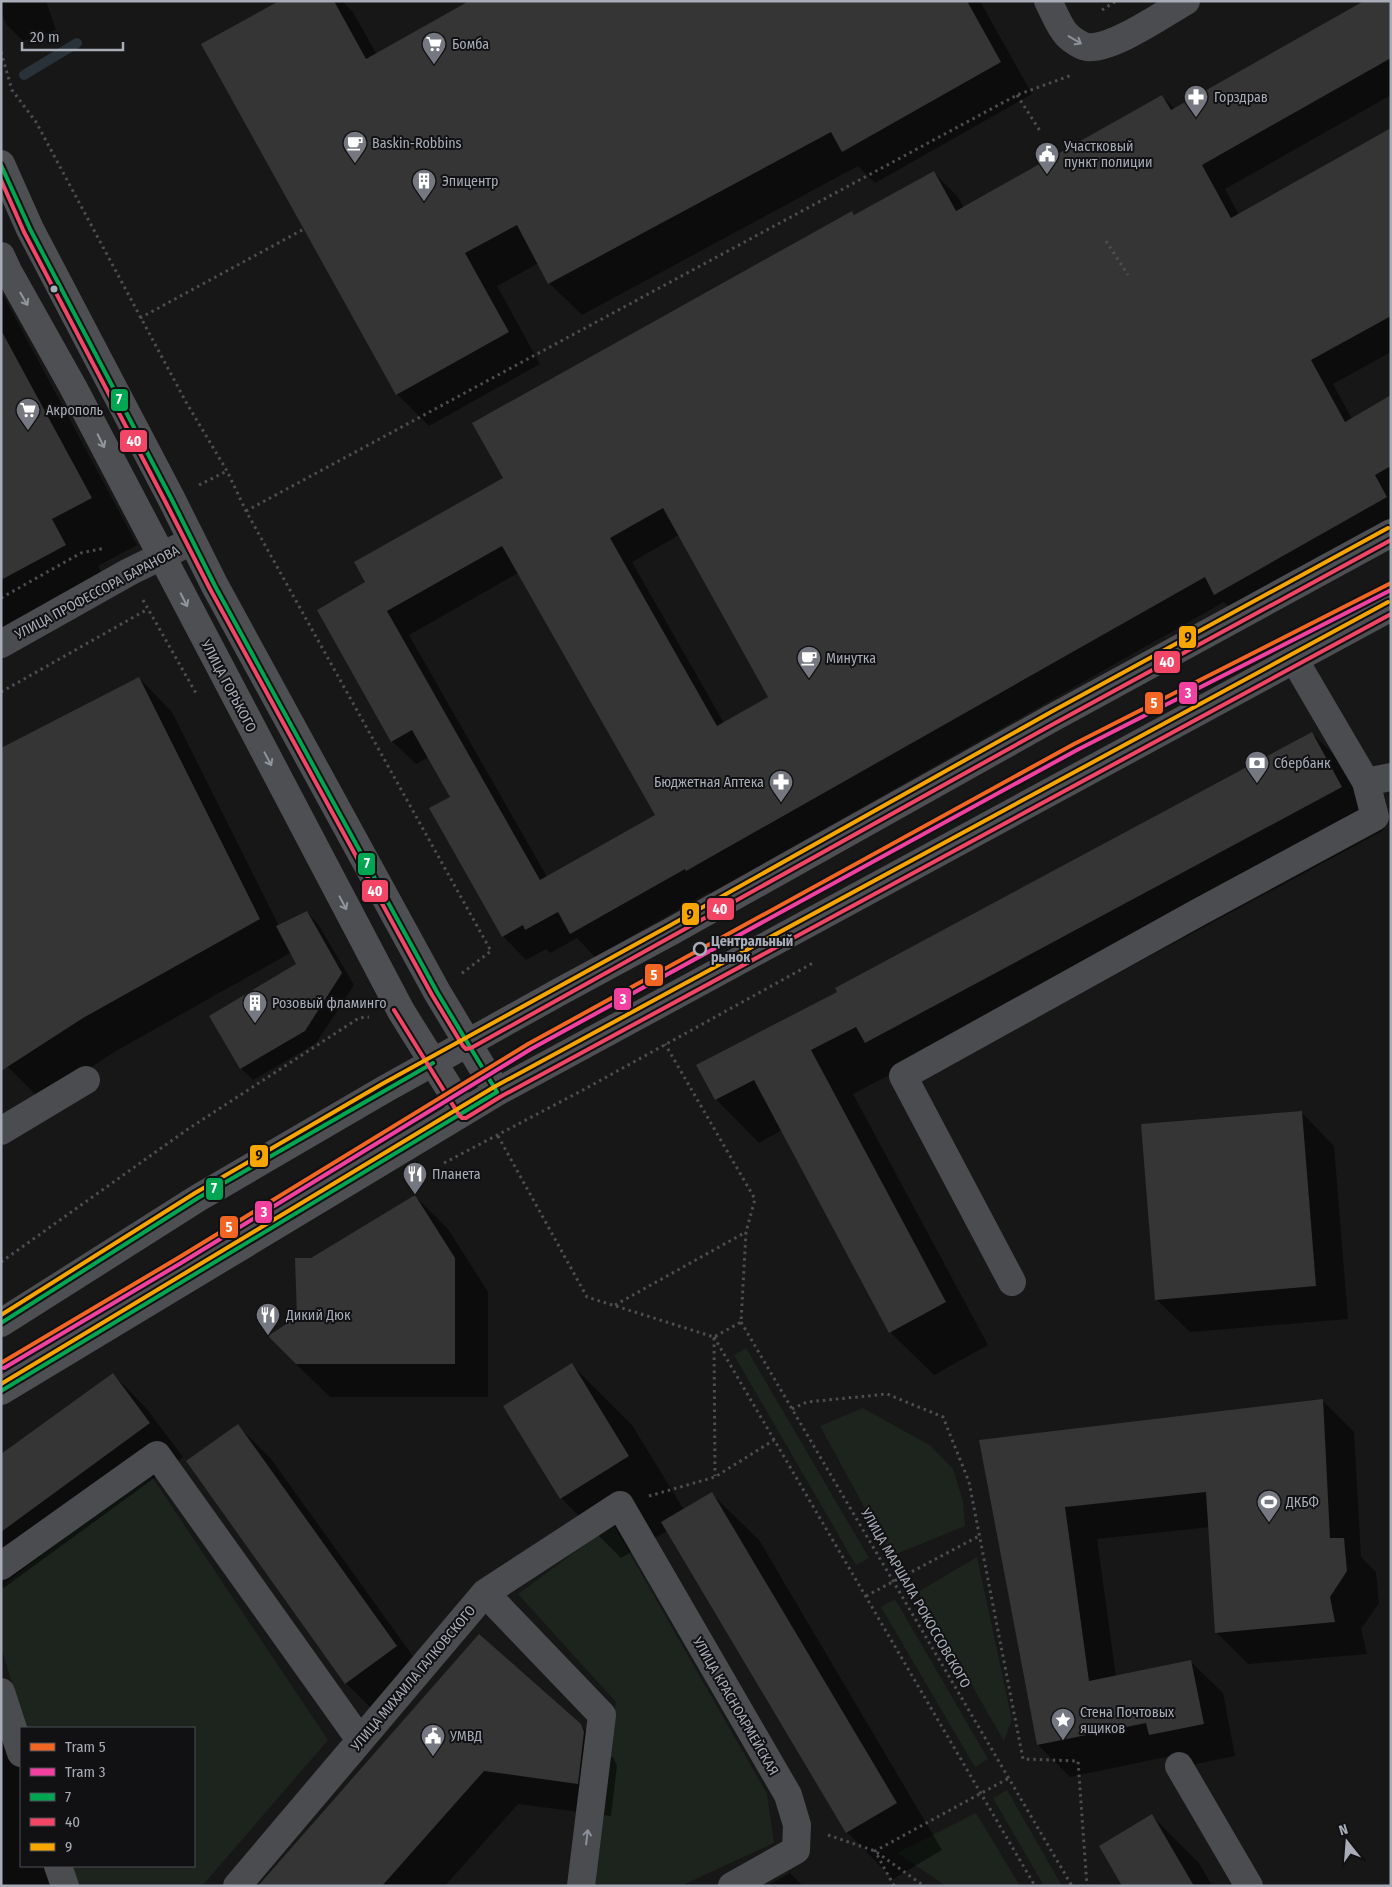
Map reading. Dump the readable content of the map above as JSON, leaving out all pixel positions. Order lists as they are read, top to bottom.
{
  "streets": {
    "main road": ["УЛИЦА ГОРЬКОГО"],
    "street": ["УЛИЦА ПРОФЕССОРА БАРАНОВА", "УЛИЦА МИХАИЛА ГАЛКОВСКОГО", "УЛИЦА КРАСНОАРМЕЙСКАЯ"],
    "path": ["УЛИЦА МАРШАЛА РОКОССОВСКОГО"]
  },
  "crossings": [
    ["УЛИЦА ПРОФЕССОРА БАРАНОВА", "УЛИЦА ГОРЬКОГО"],
    ["УЛИЦА МИХАИЛА ГАЛКОВСКОГО", "УЛИЦА КРАСНОАРМЕЙСКАЯ"]
  ],
  "places": {
    "supermarket": ["Бомба", "Акрополь"],
    "pharmacy": ["Горздрав", "Бюджетная Аптека"],
    "cafe": ["Baskin-Robbins", "Минутка"],
    "public building": ["Участковый пункт полиции", "УМВД"],
    "building": ["Эпицентр", "Розовый фламинго"],
    "bank": ["Сбербанк"],
    "other": ["Центральный рынок"],
    "restaurant": ["Планета", "Дикий Дюк"],
    "sports": ["ДКБФ"],
    "place": ["Стена Почтовых ящиков"]
  },
  "lines": [
    "transit line 7",
    "transit line 40",
    "transit line 9",
    "tram line 5",
    "tram line 3"
  ],
  "legend": [
    "Tram 5",
    "Tram 3",
    "7",
    "40",
    "9"
  ],
  "scale_bar": "20 m",
  "north": "top"
}
